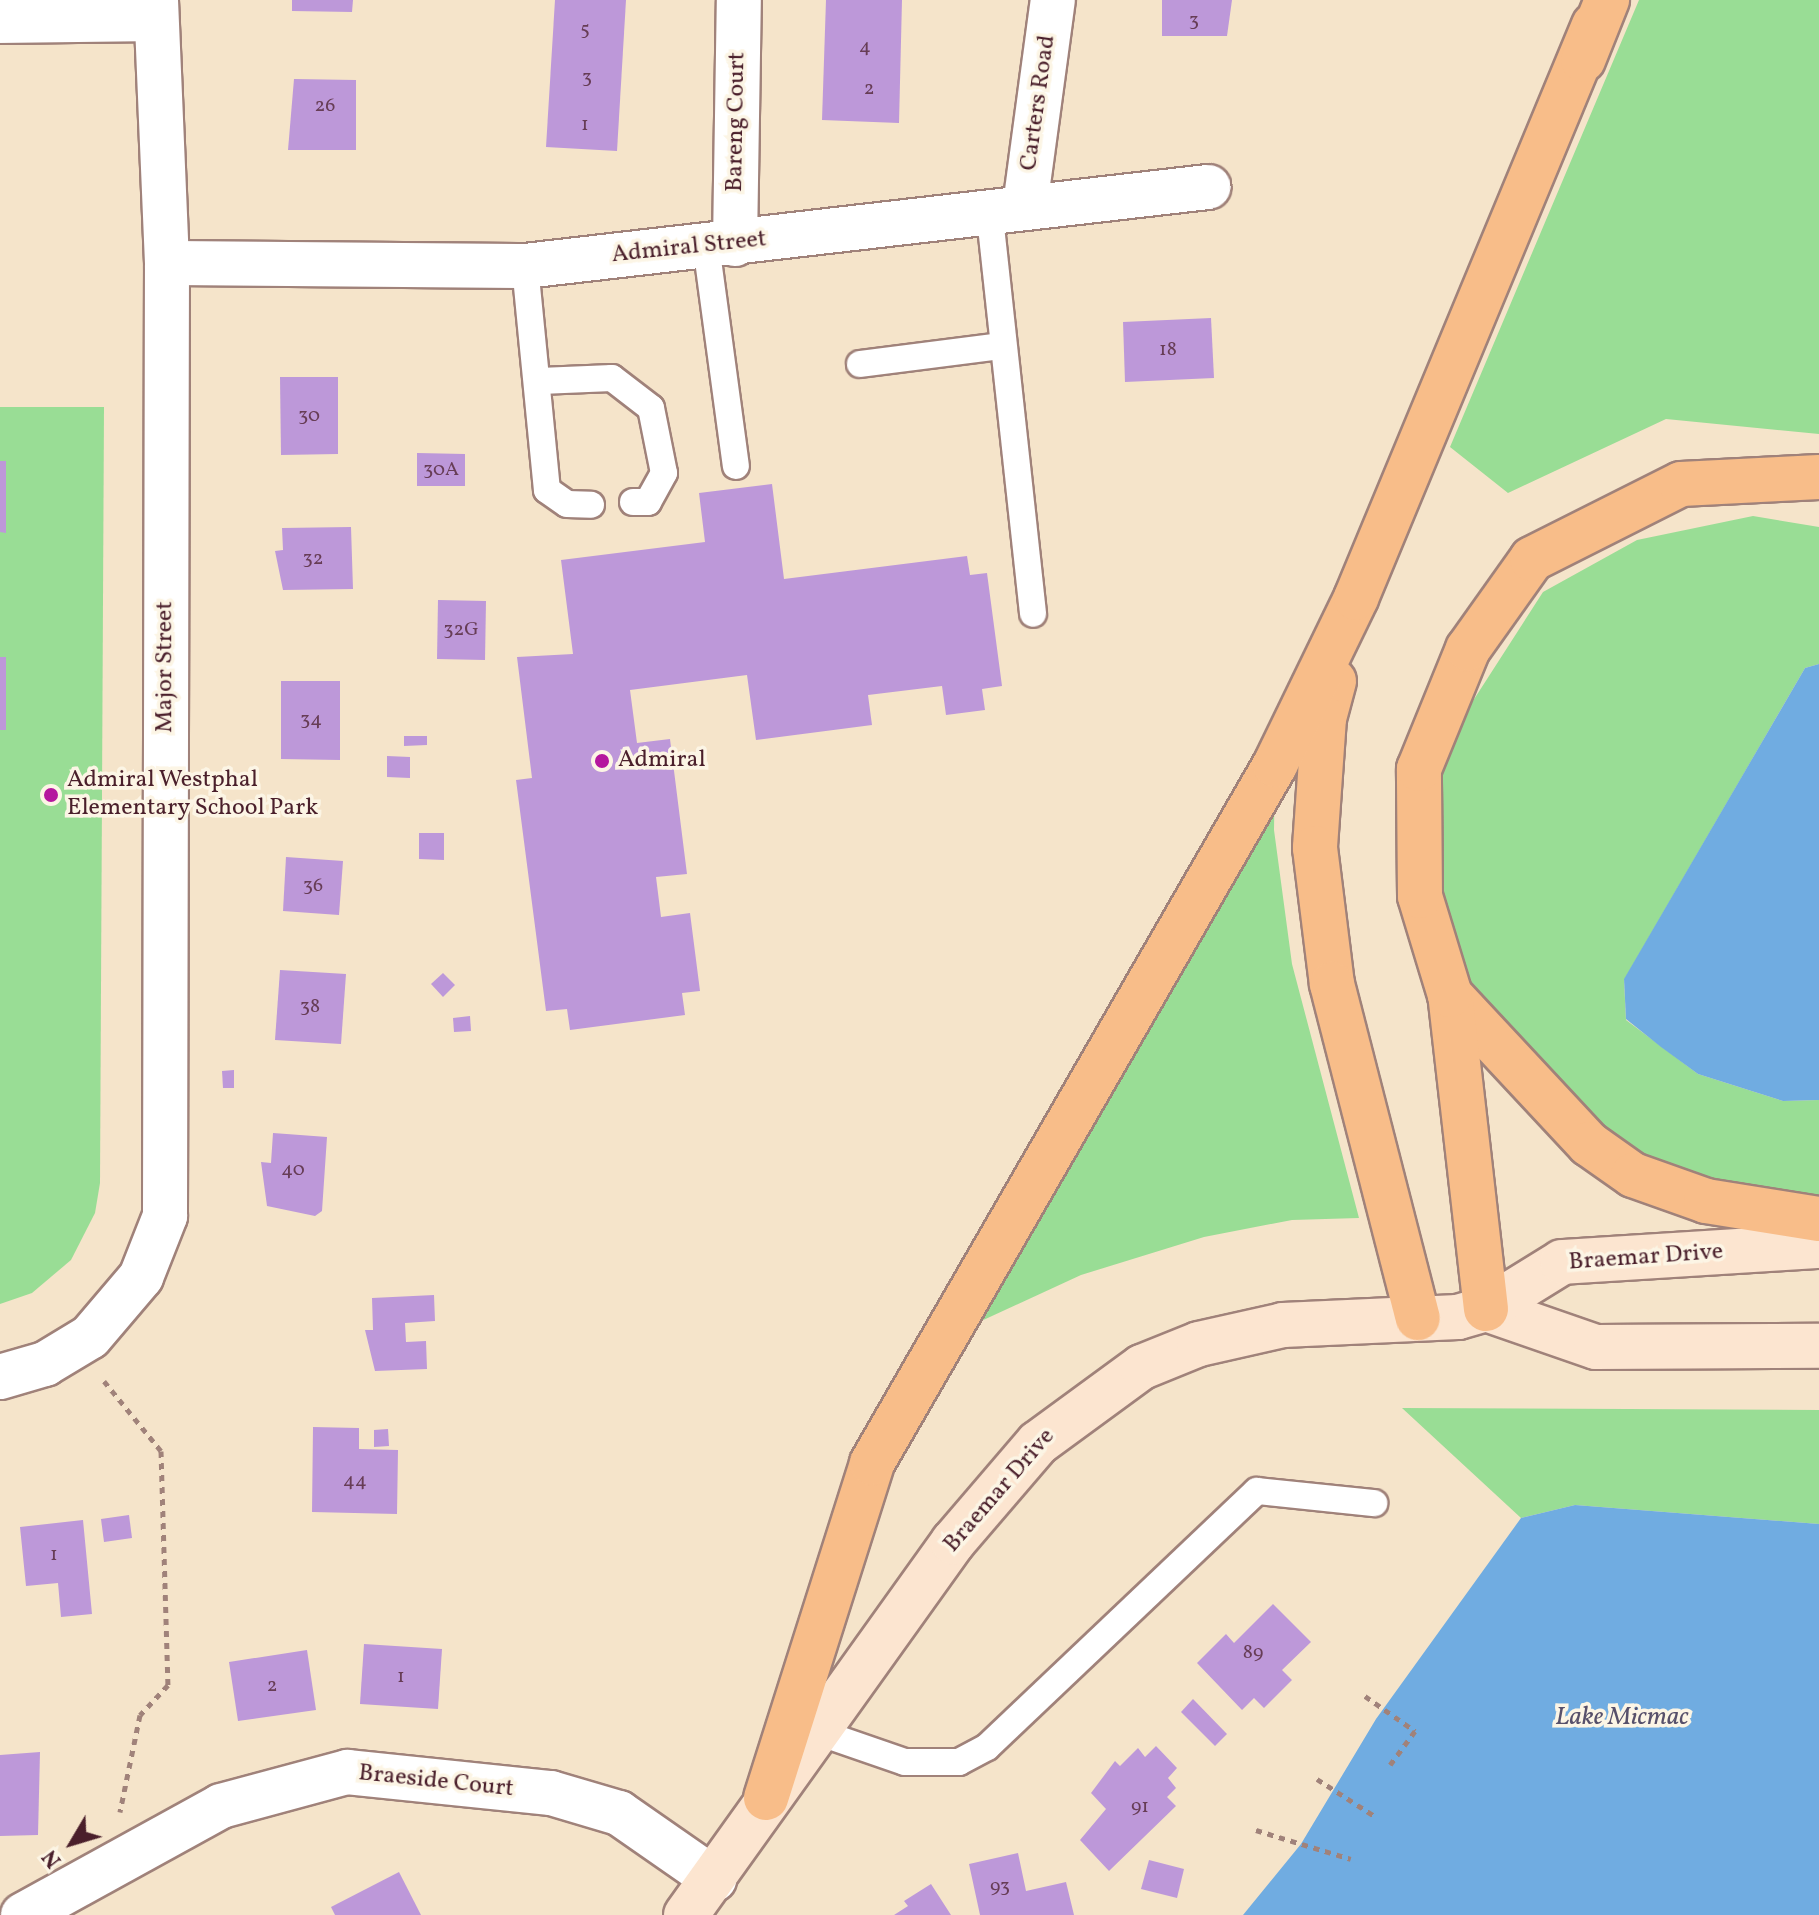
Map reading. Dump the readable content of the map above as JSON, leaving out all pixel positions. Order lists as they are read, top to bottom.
{
  "streets": {
    "main road": ["Braemar Drive"],
    "street": [
      "Carters Road",
      "Bareng Court",
      "Admiral Street",
      "Major Street",
      "Braeside Court"
    ]
  },
  "crossings": [
    ["Carters Road", "Admiral Street"],
    ["Bareng Court", "Admiral Street"],
    ["Admiral Street", "Major Street"],
    ["Braemar Drive", "Braeside Court"]
  ],
  "water": ["Lake Micmac"],
  "places": ["Admiral", "Admiral Westphal Elementary School Park"],
  "house_numbers": [
    "3",
    "5",
    "4",
    "3",
    "2",
    "26",
    "1",
    "18",
    "30",
    "30A",
    "32",
    "32G",
    "34",
    "36",
    "38",
    "40",
    "44",
    "1",
    "89",
    "1",
    "2",
    "91",
    "93"
  ],
  "north": "bottom left"
}
